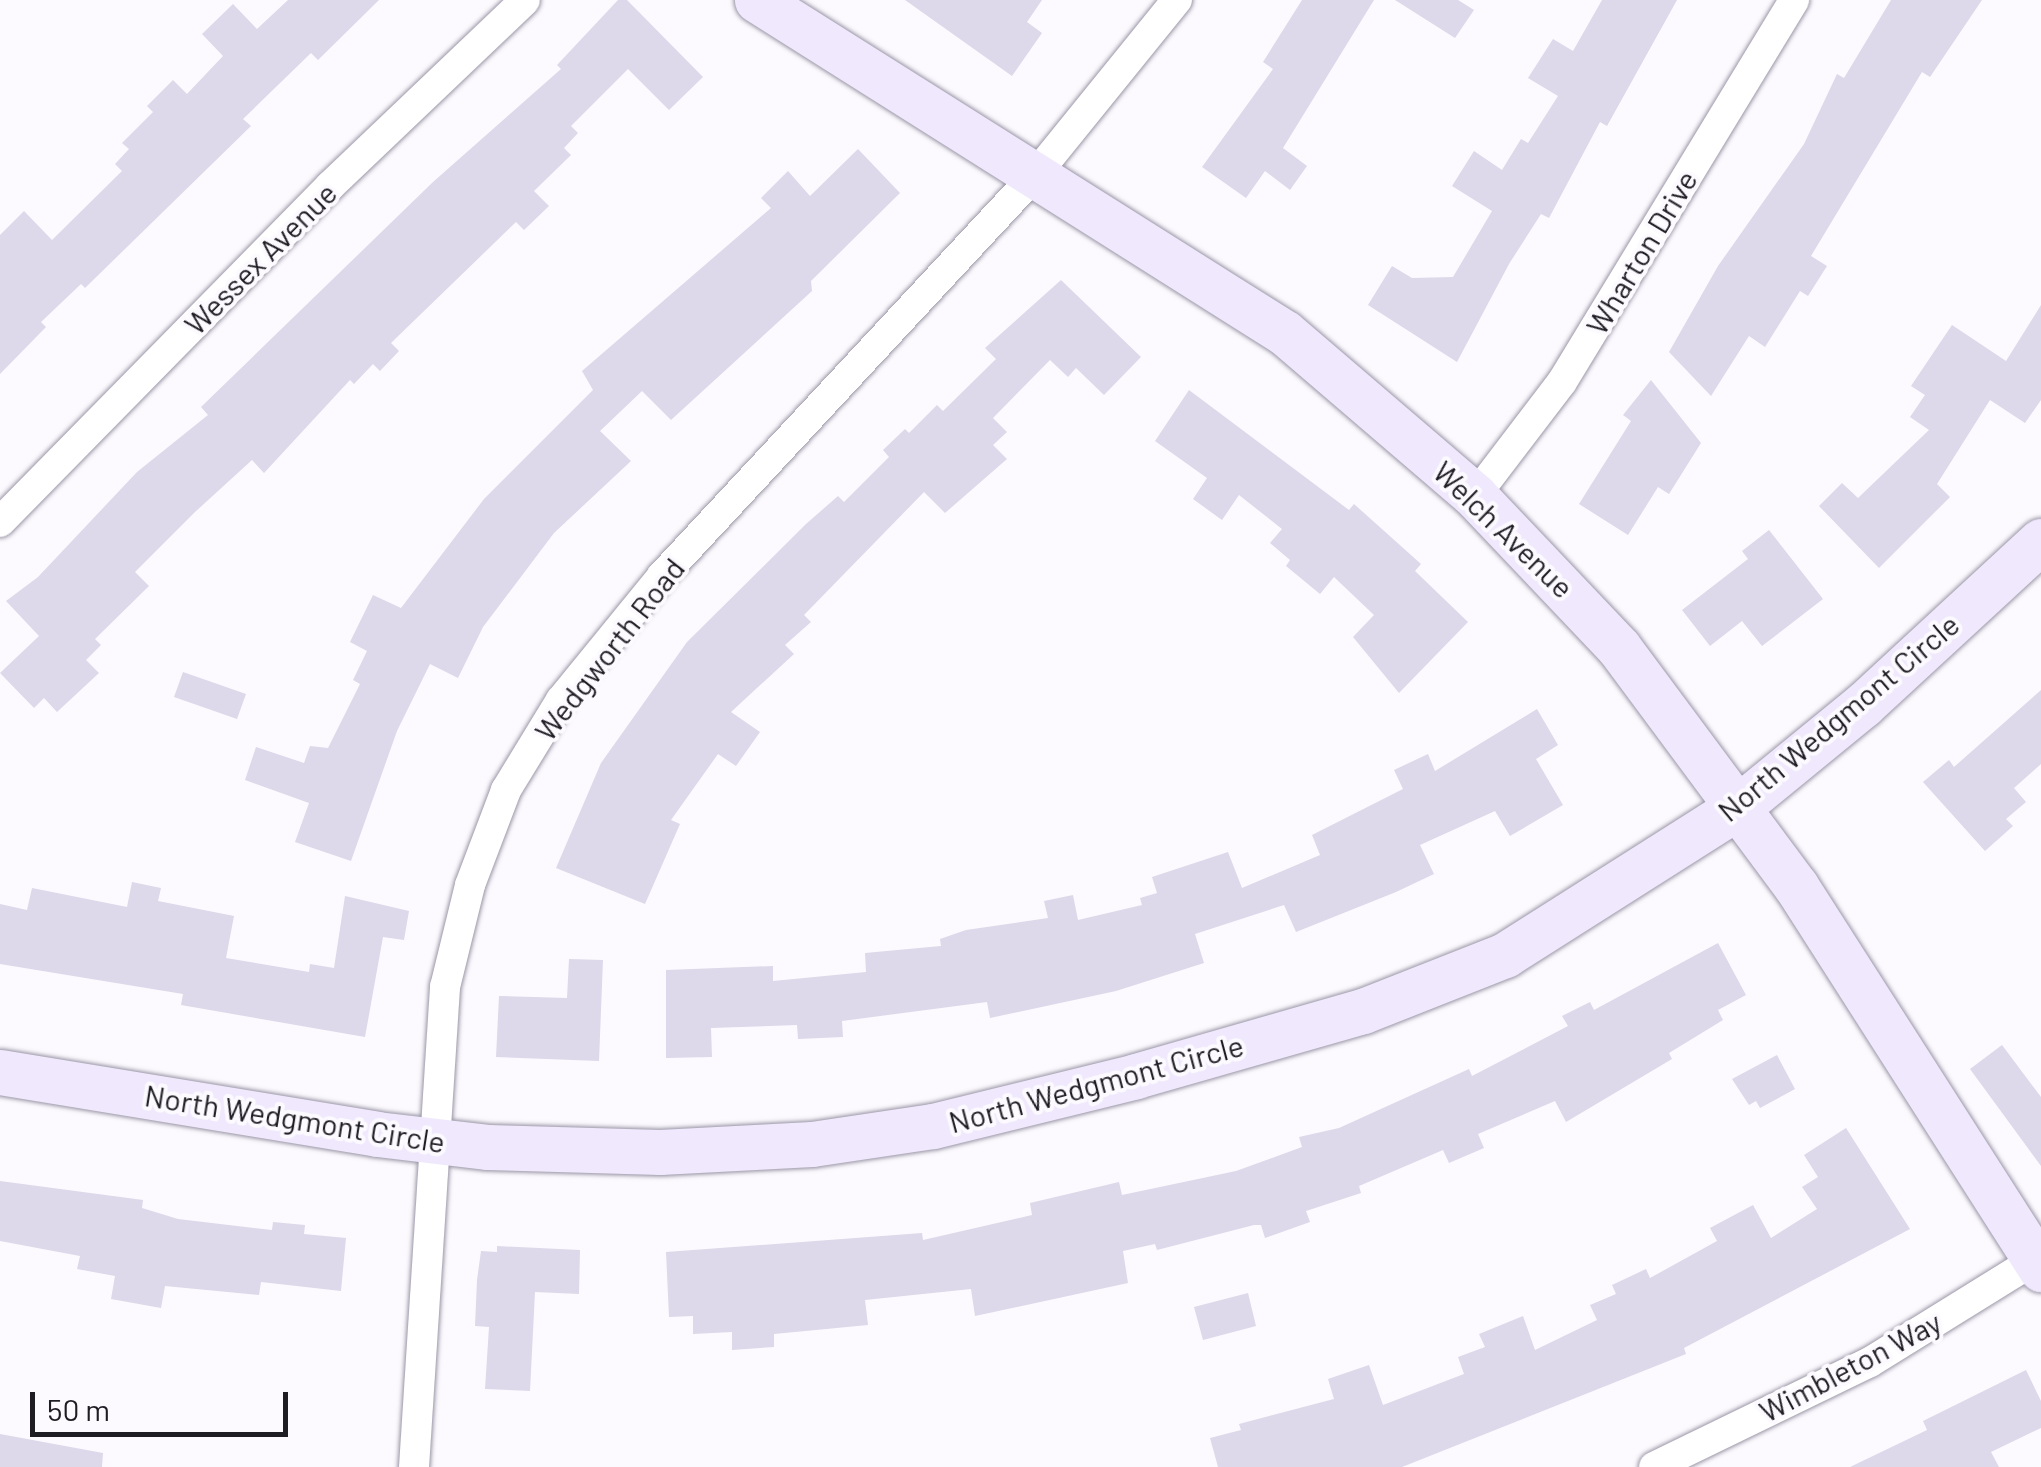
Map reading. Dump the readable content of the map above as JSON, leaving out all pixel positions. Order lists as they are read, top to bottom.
{
  "streets": {
    "street": [
      "Wharton Drive",
      "Wessex Avenue",
      "Welch Avenue",
      "Wedgworth Road",
      "North Wedgmont Circle",
      "Wimbleton Way"
    ]
  },
  "crossings": [
    ["Wharton Drive", "Welch Avenue"],
    ["Welch Avenue", "Wedgworth Road"],
    ["Welch Avenue", "North Wedgmont Circle"],
    ["Welch Avenue", "Wimbleton Way"],
    ["Wedgworth Road", "North Wedgmont Circle"]
  ],
  "scale_bar": "50 m"
}
